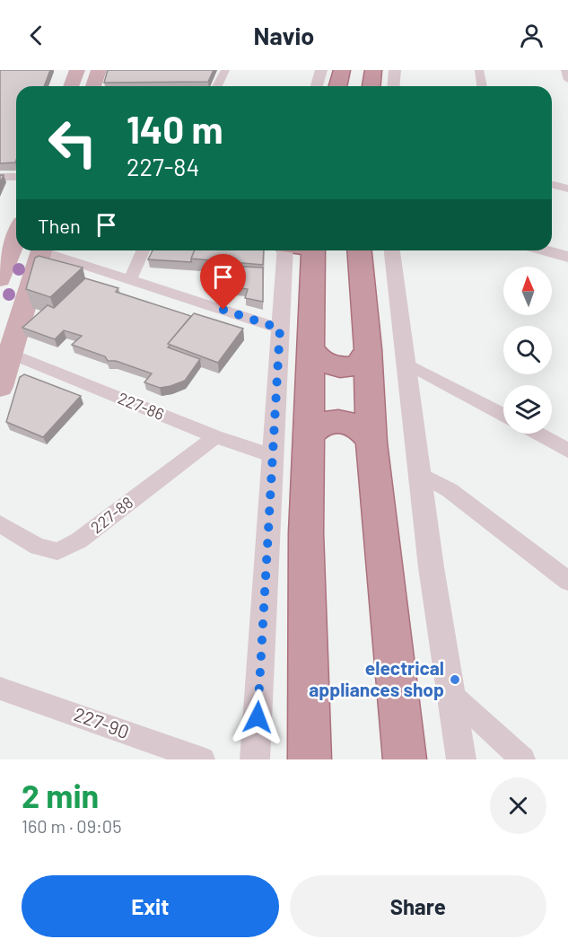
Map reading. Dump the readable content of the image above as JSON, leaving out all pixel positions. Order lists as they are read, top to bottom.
{
  "streets": {
    "street": ["227-86", "227-88", "227-90"]
  },
  "crossings": [
    ["227-86", "227-88"]
  ],
  "places": ["electrical appliances shop"],
  "north": "top",
  "page": {
    "header": "Navio",
    "turn": ["140 m", "227-84"],
    "then": "Then",
    "heading": ["2 min", "160 m · 09:05"],
    "buttons": ["Exit", "Share"]
  }
}
